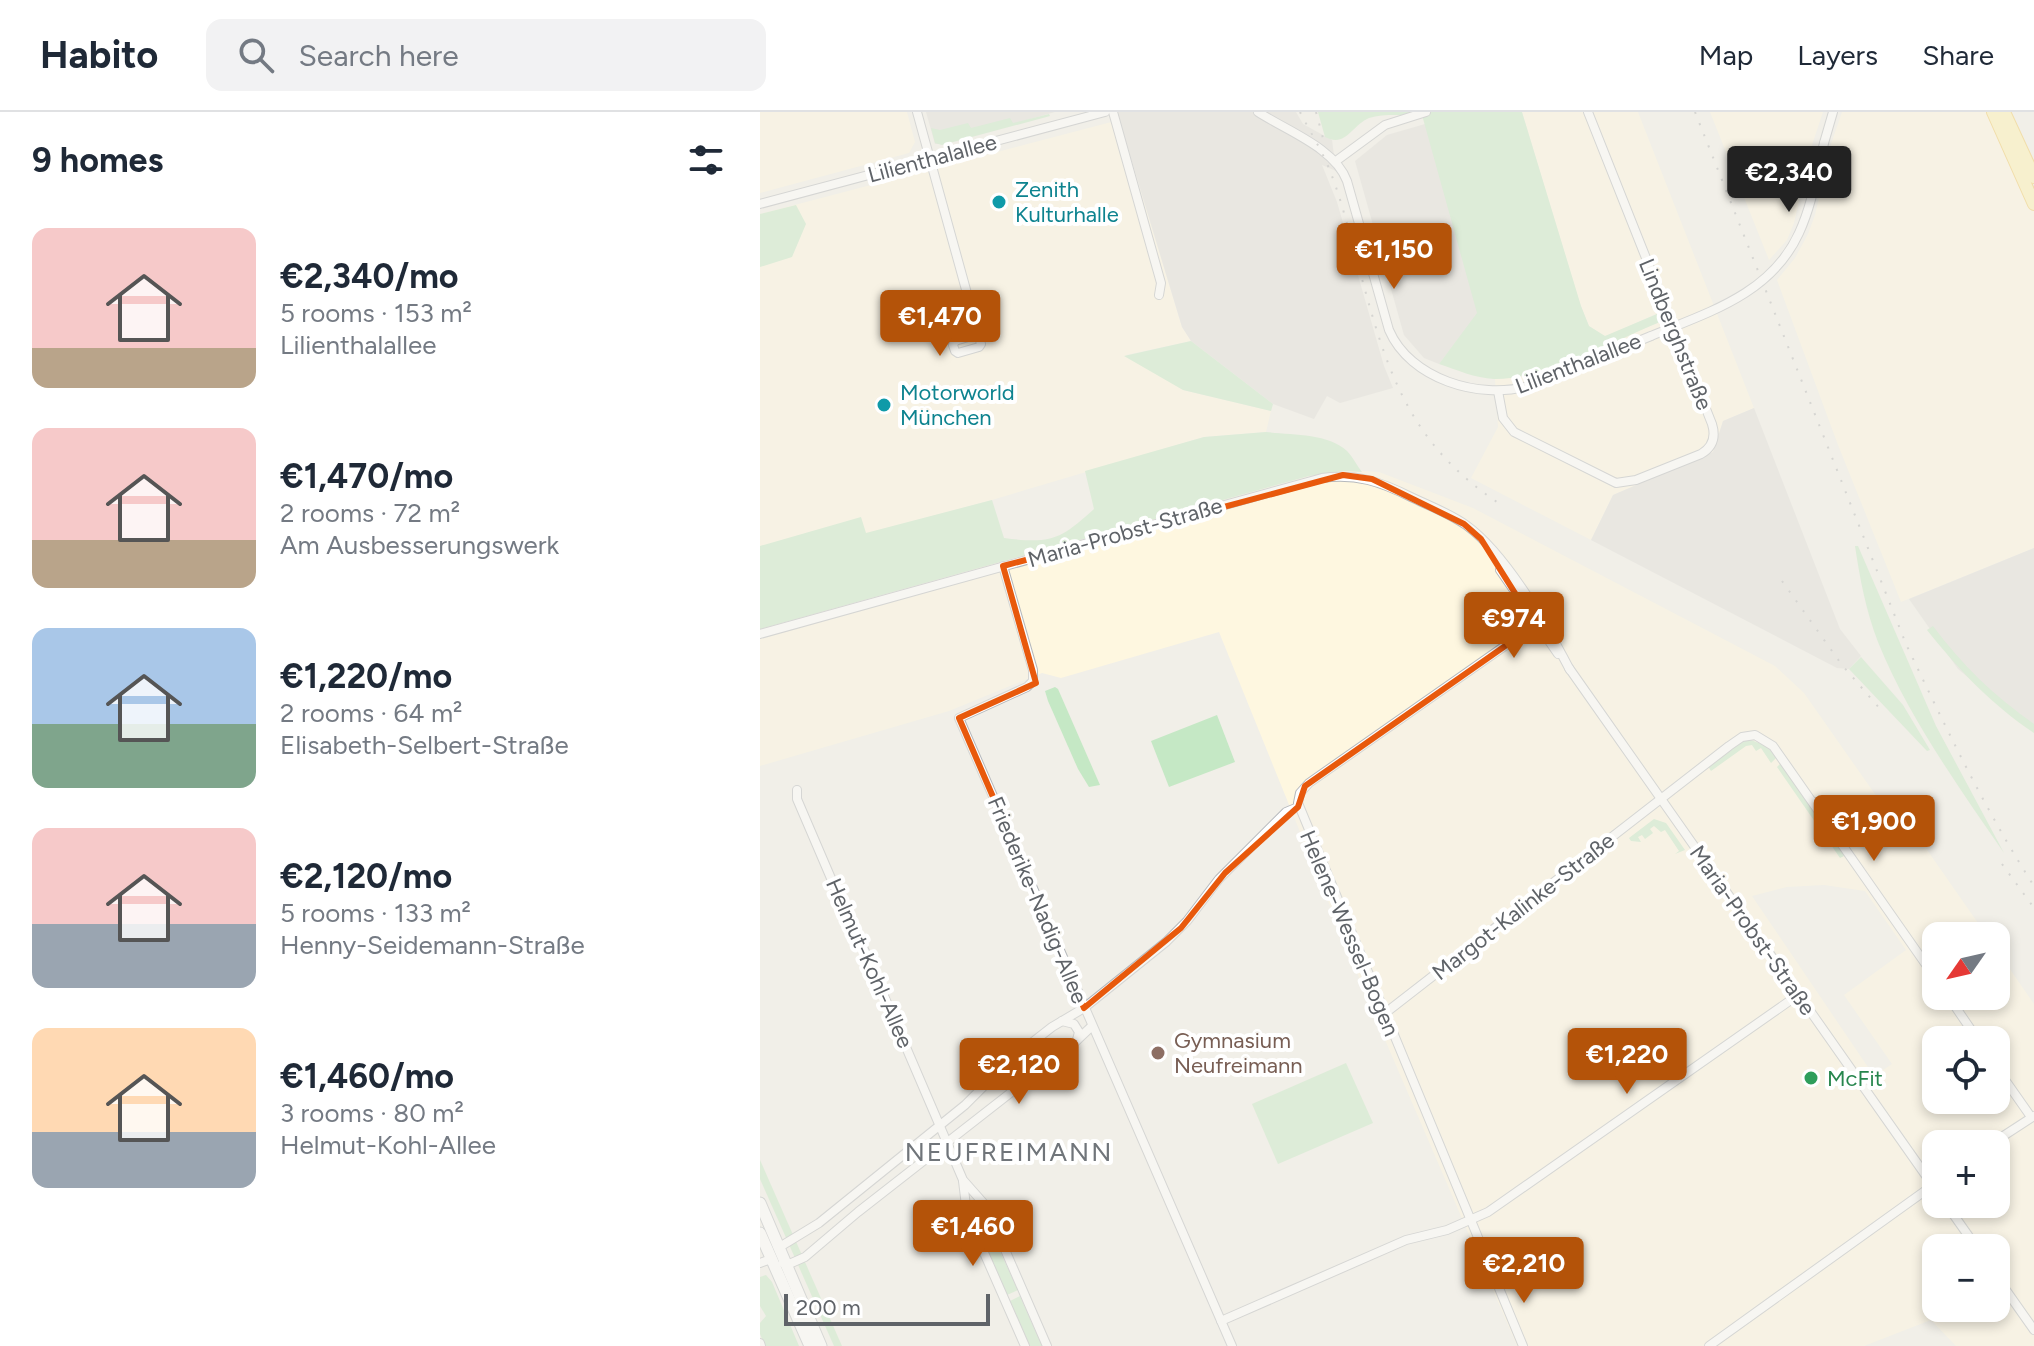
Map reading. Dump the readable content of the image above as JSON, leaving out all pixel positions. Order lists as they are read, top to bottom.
{
  "streets": {
    "street": [
      "Lilienthalallee",
      "Lindberghstraße",
      "Maria-Probst-Straße",
      "Friederike-Nadig-Allee",
      "Margot-Kalinke-Straße",
      "Helene-Wessel-Bogen",
      "Helmut-Kohl-Allee"
    ]
  },
  "crossings": [
    ["Lilienthalallee", "Lindberghstraße"],
    ["Maria-Probst-Straße", "Friederike-Nadig-Allee"],
    ["Maria-Probst-Straße", "Margot-Kalinke-Straße"],
    ["Maria-Probst-Straße", "Helene-Wessel-Bogen"],
    ["Margot-Kalinke-Straße", "Helene-Wessel-Bogen"]
  ],
  "districts": ["NEUFREIMANN"],
  "places": [
    "Zenith Kulturhalle",
    "Motorworld München",
    "Gymnasium Neufreimann",
    "McFit"
  ],
  "scale_bar": "200 m",
  "north": "bottom left",
  "page": {
    "header": "Habito",
    "search": "Search here",
    "nav": ["Map", "Layers", "Share"],
    "heading": "9 homes",
    "price": [
      "€2,340",
      "€1,150",
      "€1,470",
      "€974",
      "€1,900",
      "€1,220",
      "€2,120",
      "€1,460",
      "€2,210"
    ],
    "list": [
      {
        "name": "€2,340/mo",
        "note": "5 rooms · 153 m² · Lilienthalallee"
      },
      {
        "name": "€1,470/mo",
        "note": "2 rooms · 72 m² · Am Ausbesserungswerk"
      },
      {
        "name": "€1,220/mo",
        "note": "2 rooms · 64 m² · Elisabeth-Selbert-Straße"
      },
      {
        "name": "€2,120/mo",
        "note": "5 rooms · 133 m² · Henny-Seidemann-Straße"
      },
      {
        "name": "€1,460/mo",
        "note": "3 rooms · 80 m² · Helmut-Kohl-Allee"
      }
    ],
    "map_buttons": ["+", "−"],
    "scale": "200 m"
  }
}
